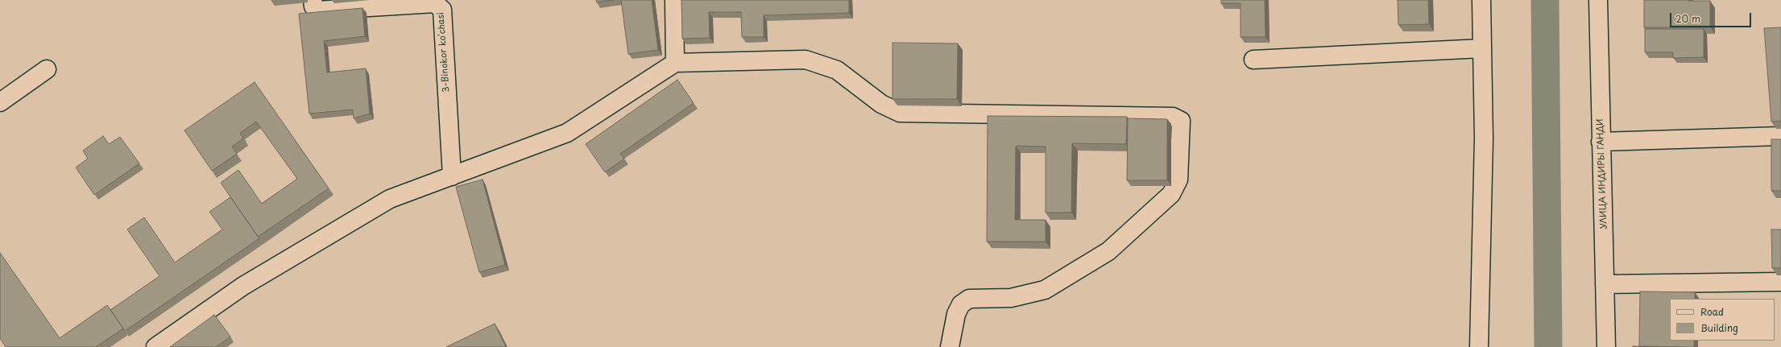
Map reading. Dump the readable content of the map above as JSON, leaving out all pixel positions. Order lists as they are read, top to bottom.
{
  "streets": {
    "street": ["3-Binokor koʻchasi", "УЛИЦА ИНДИРЫ ГАНДИ"]
  },
  "legend": ["Road", "Building"],
  "scale_bar": "20 m"
}
